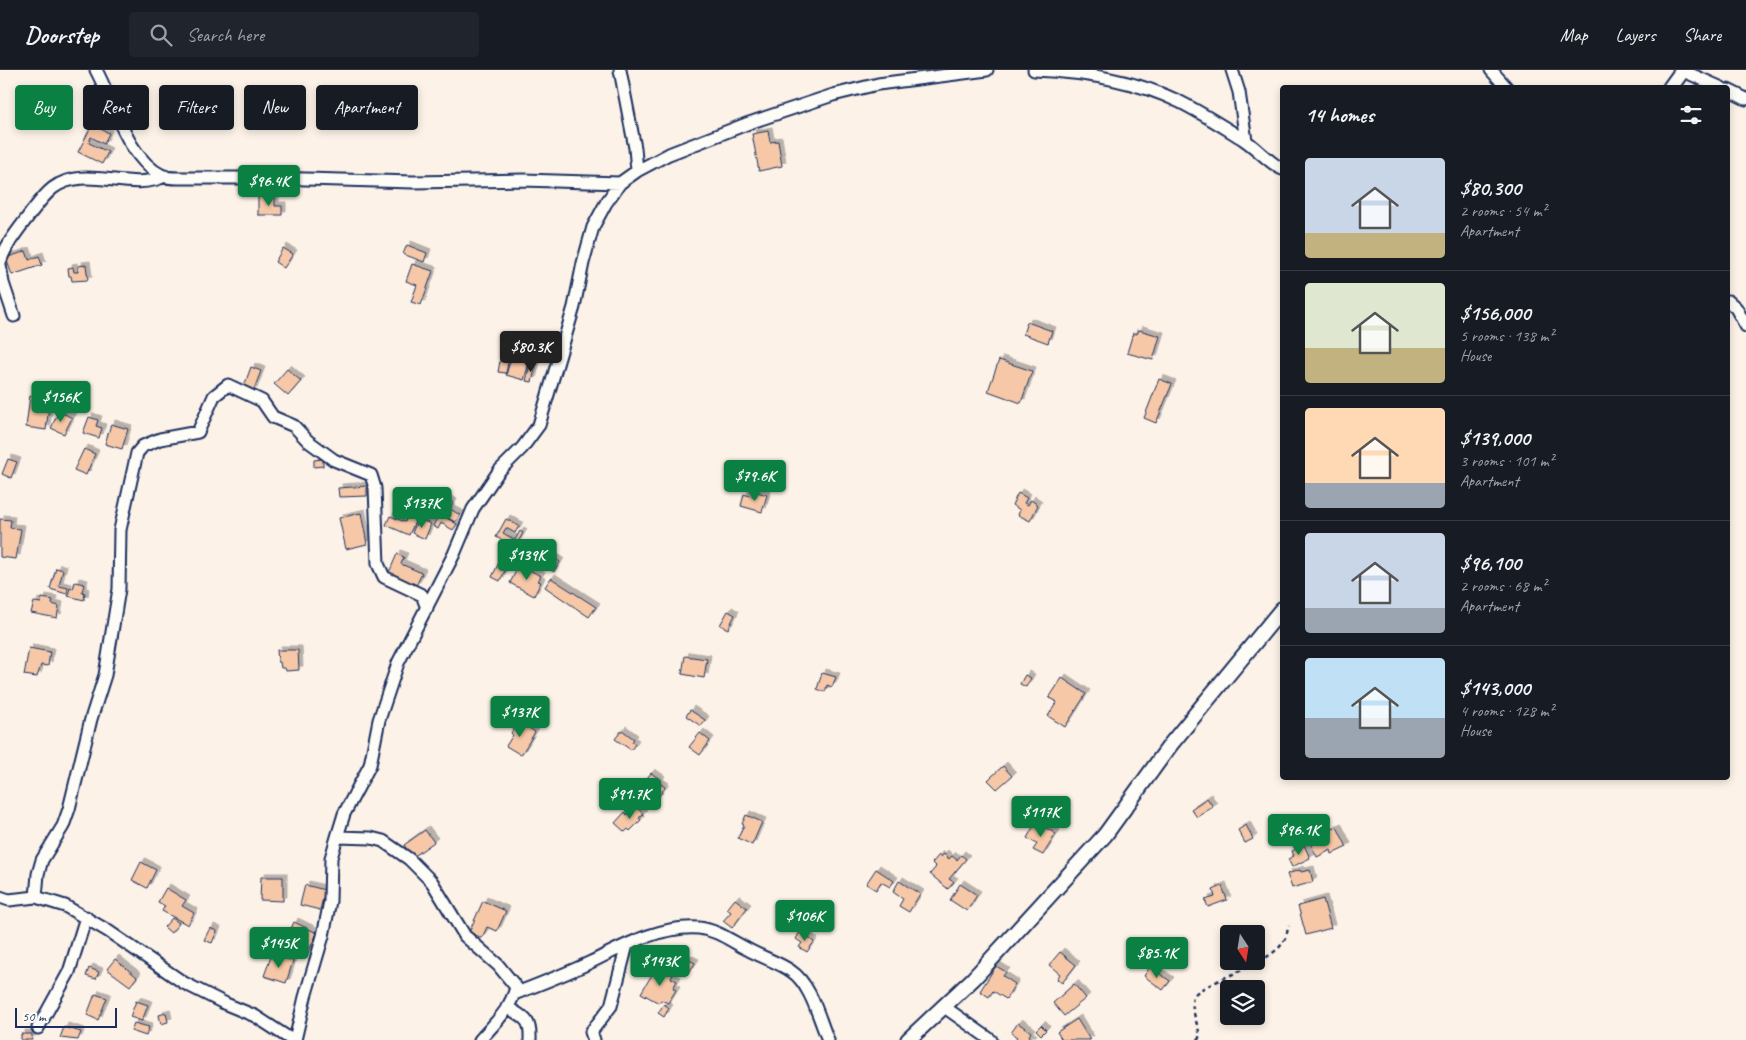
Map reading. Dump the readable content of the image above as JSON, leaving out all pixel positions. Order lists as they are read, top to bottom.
{
  "scale_bar": "50 m",
  "north": "bottom",
  "page": {
    "header": "Doorstep",
    "search": "Search here",
    "nav": ["Map", "Layers", "Share"],
    "chip": [
      "Buy",
      "Rent",
      "Filters",
      "New",
      "Apartment"
    ],
    "heading": "14 homes",
    "list": [
      {
        "name": "$80,300",
        "note": "2 rooms · 54 m² · Apartment"
      },
      {
        "name": "$156,000",
        "note": "5 rooms · 138 m² · House"
      },
      {
        "name": "$139,000",
        "note": "3 rooms · 101 m² · Apartment"
      },
      {
        "name": "$96,100",
        "note": "2 rooms · 68 m² · Apartment"
      },
      {
        "name": "$143,000",
        "note": "4 rooms · 128 m² · House"
      }
    ],
    "price": [
      "$96.4K",
      "$80.3K",
      "$156K",
      "$79.6K",
      "$137K",
      "$139K",
      "$137K",
      "$91.7K",
      "$117K",
      "$96.1K",
      "$106K",
      "$145K",
      "$85.1K",
      "$143K"
    ],
    "scale": "50 m"
  }
}
